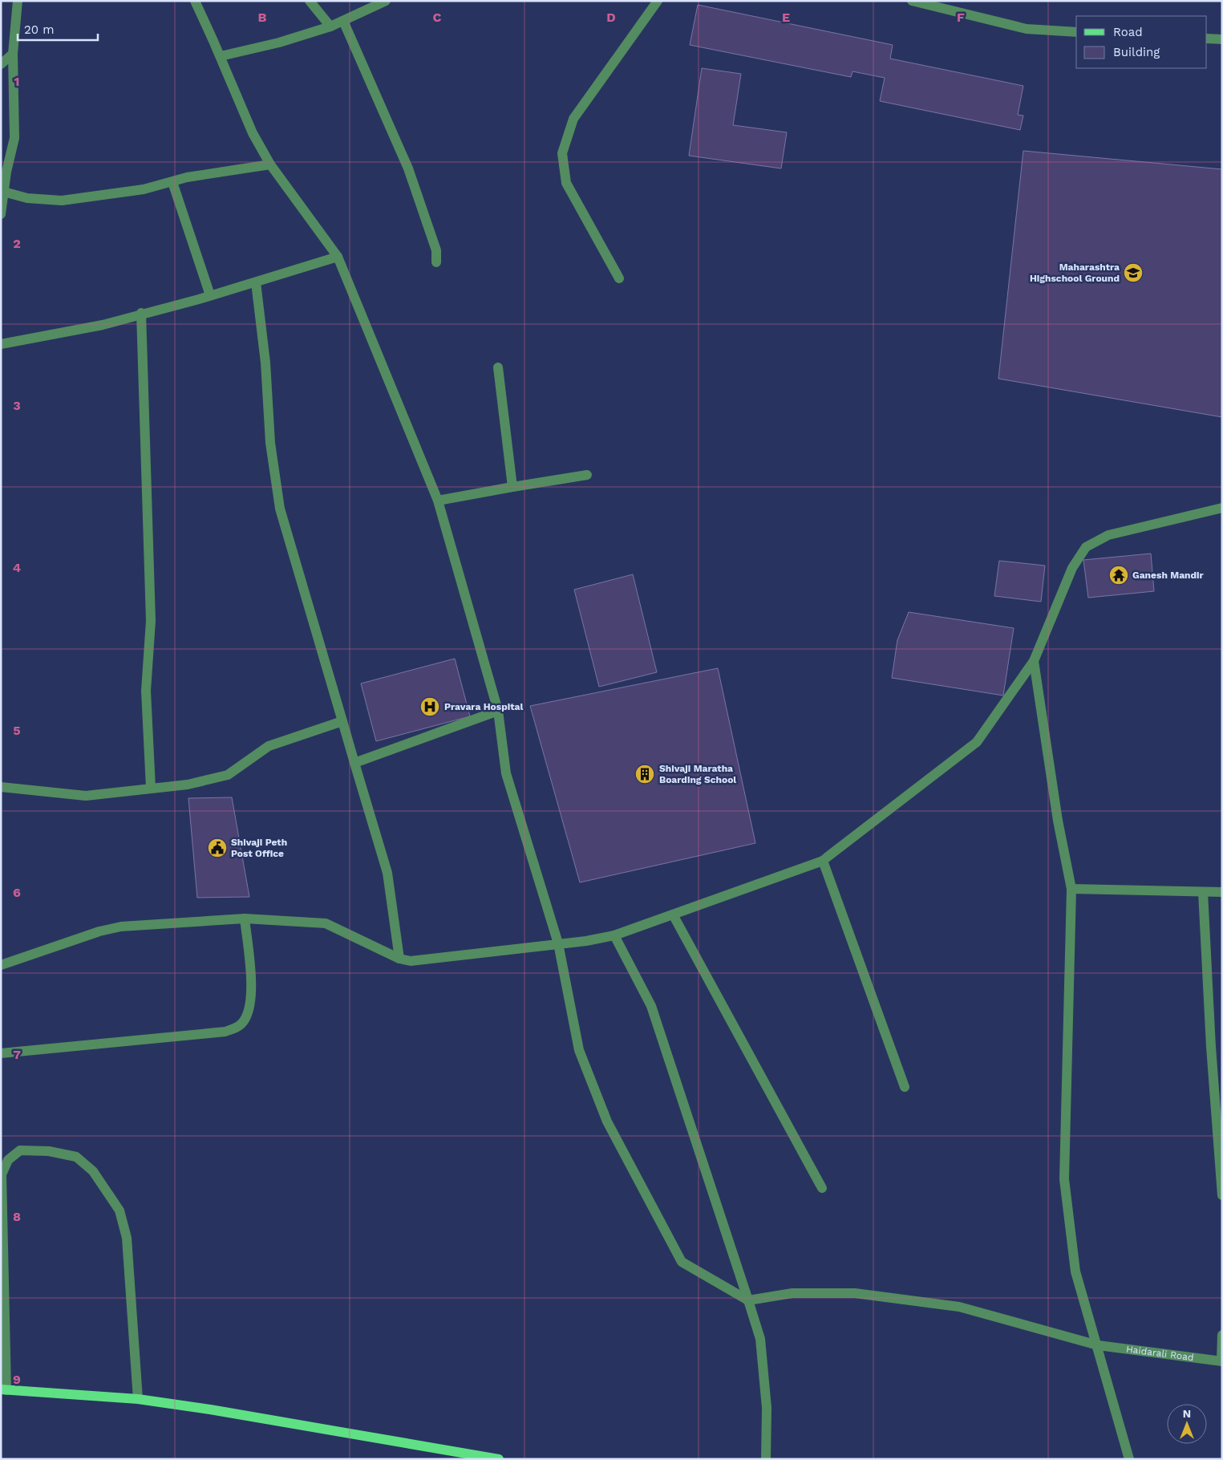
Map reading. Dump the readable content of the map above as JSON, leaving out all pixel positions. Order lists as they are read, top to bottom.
{
  "streets": {
    "street": ["Haidarali Road"]
  },
  "places": {
    "school or university": ["Maharashtra Highschool Ground"],
    "temple": ["Ganesh Mandir"],
    "hospital": ["Pravara Hospital"],
    "building": ["Shivaji Maratha Boarding School"],
    "public building": ["Shivaji Peth Post Office"]
  },
  "legend": ["Road", "Building"],
  "scale_bar": "20 m",
  "north": "top",
  "grid": {
    "columns": [
      "B",
      "C",
      "D",
      "E",
      "F"
    ],
    "rows": [
      "1",
      "2",
      "3",
      "4",
      "5",
      "6",
      "7",
      "8",
      "9"
    ]
  }
}
